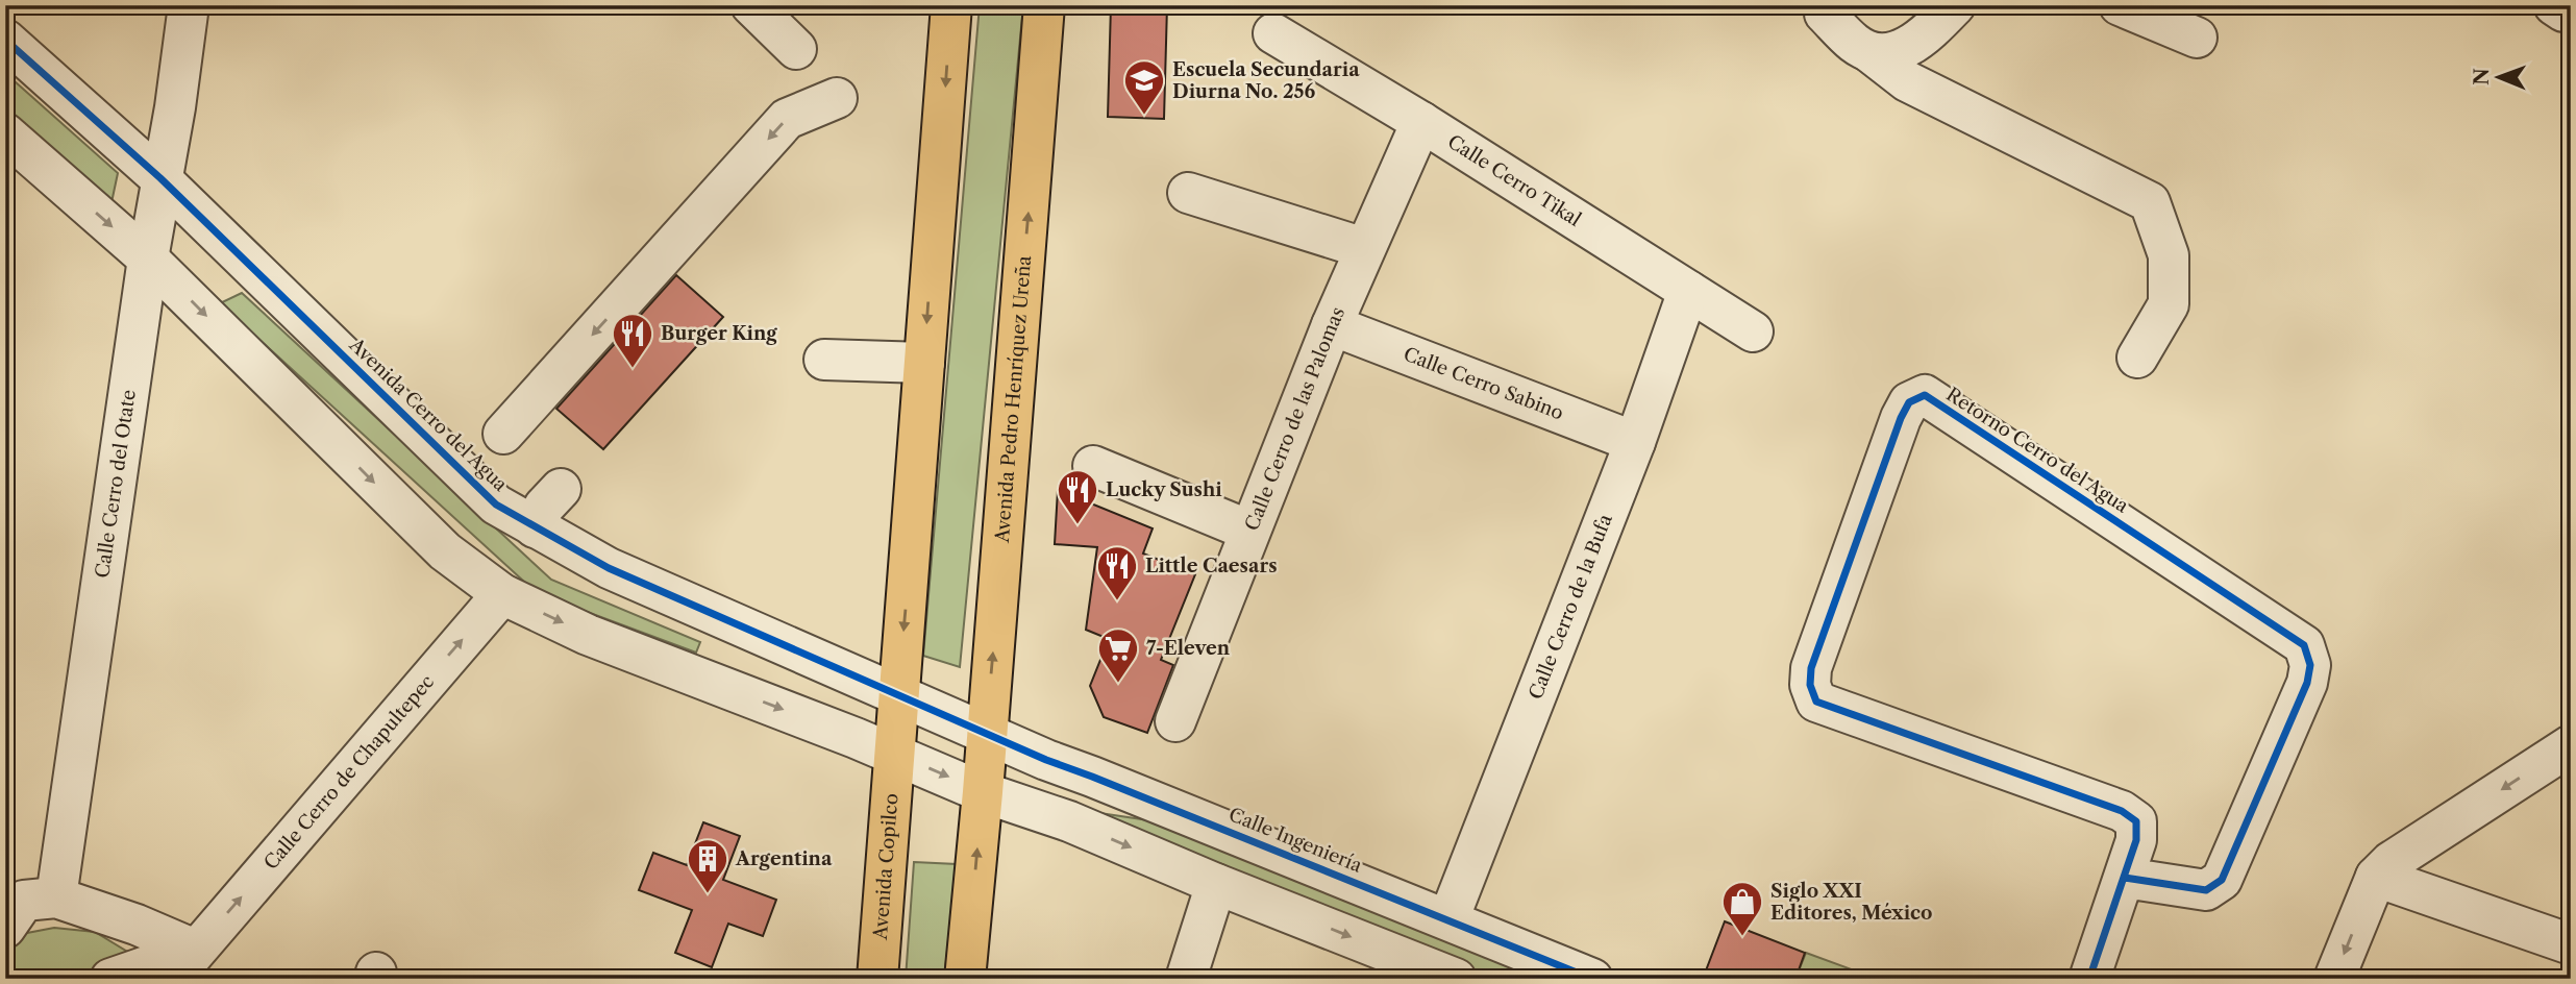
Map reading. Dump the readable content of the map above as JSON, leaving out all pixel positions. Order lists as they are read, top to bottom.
{
  "streets": {
    "main road": ["Avenida Pedro Henríquez Ureña", "Avenida Copilco"],
    "street": [
      "Calle Cerro Tikal",
      "Calle Cerro Sabino",
      "Avenida Cerro del Agua",
      "Calle Cerro de las Palomas",
      "Retorno Cerro del Agua",
      "Calle Cerro del Otate",
      "Calle Cerro de la Bufa",
      "Calle Cerro de Chapultepec",
      "Calle Ingeniería"
    ]
  },
  "crossings": [
    ["Calle Cerro Tikal", "Calle Cerro de las Palomas"],
    ["Calle Cerro Tikal", "Calle Cerro de la Bufa"],
    ["Calle Cerro Sabino", "Calle Cerro de las Palomas"],
    ["Calle Cerro Sabino", "Calle Cerro de la Bufa"],
    ["Avenida Pedro Henríquez Ureña", "Avenida Cerro del Agua"],
    ["Avenida Pedro Henríquez Ureña", "Calle Ingeniería"],
    ["Avenida Cerro del Agua", "Calle Cerro del Otate"],
    ["Avenida Cerro del Agua", "Calle Ingeniería"],
    ["Calle Cerro de la Bufa", "Calle Ingeniería"]
  ],
  "one_way": ["Calle Cerro de Chapultepec"],
  "places": {
    "school or university": ["Escuela Secundaria Diurna No. 256"],
    "restaurant": ["Burger King", "Lucky Sushi", "Little Caesars"],
    "supermarket": ["7-Eleven"],
    "building": ["Argentina"],
    "shop": ["Siglo XXI Editores, México"]
  },
  "north": "left"
}
